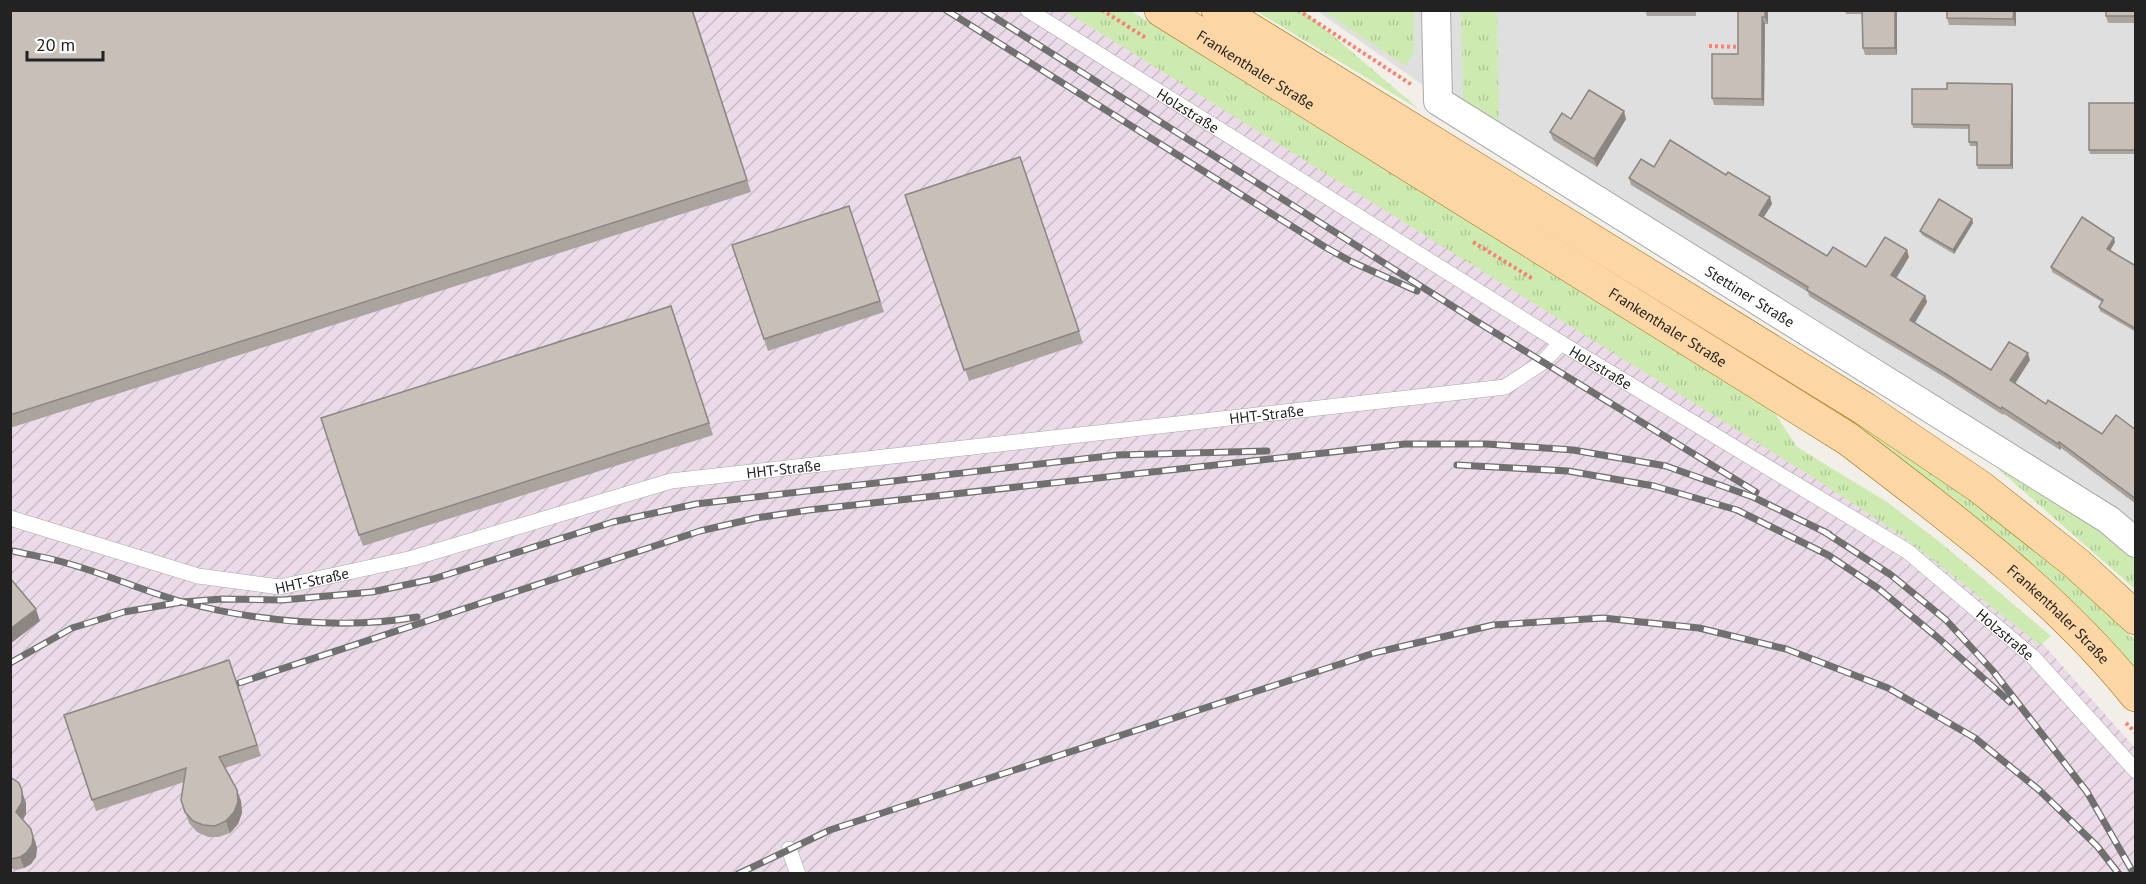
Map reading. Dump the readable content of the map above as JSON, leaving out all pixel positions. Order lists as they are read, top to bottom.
{
  "streets": {
    "main road": ["Frankenthaler Straße"],
    "street": ["Stettiner Straße"],
    "lane": ["Holzstraße", "HHT-Straße"]
  },
  "crossings": [
    ["Holzstraße", "HHT-Straße"]
  ],
  "scale_bar": "20 m"
}
